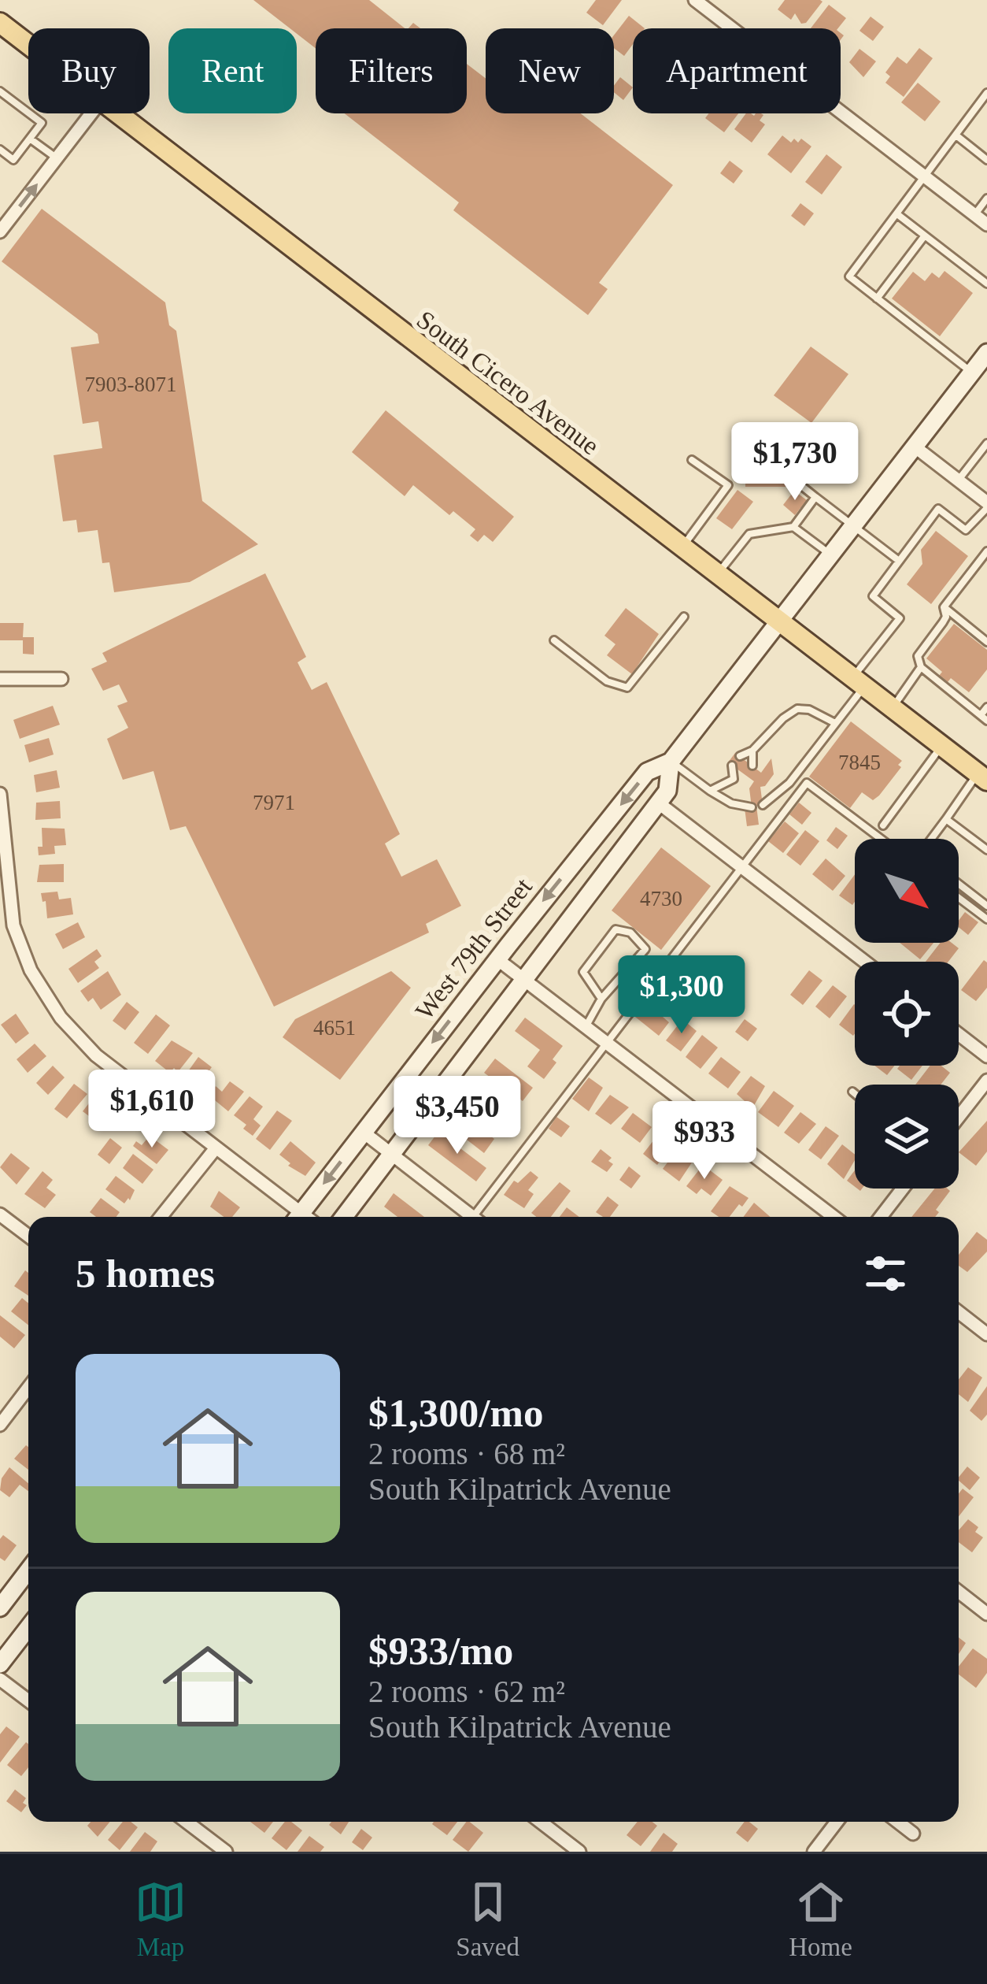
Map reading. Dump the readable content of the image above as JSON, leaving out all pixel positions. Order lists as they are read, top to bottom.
{
  "streets": {
    "main road": ["South Cicero Avenue", "West 79th Street"]
  },
  "crossings": [
    ["South Cicero Avenue", "West 79th Street"]
  ],
  "house_numbers": [
    "7903-8071",
    "7845",
    "7971",
    "4730",
    "4651"
  ],
  "north": "bottom right",
  "page": {
    "chip": [
      "Buy",
      "Rent",
      "Filters",
      "New",
      "Apartment"
    ],
    "price": [
      "$1,730",
      "$1,300",
      "$1,610",
      "$3,450",
      "$933"
    ],
    "heading": "5 homes",
    "list": [
      {
        "name": "$1,300/mo",
        "note": "2 rooms · 68 m² · South Kilpatrick Avenue"
      },
      {
        "name": "$933/mo",
        "note": "2 rooms · 62 m² · South Kilpatrick Avenue"
      }
    ],
    "tabs": ["Map", "Saved", "Home"]
  }
}
